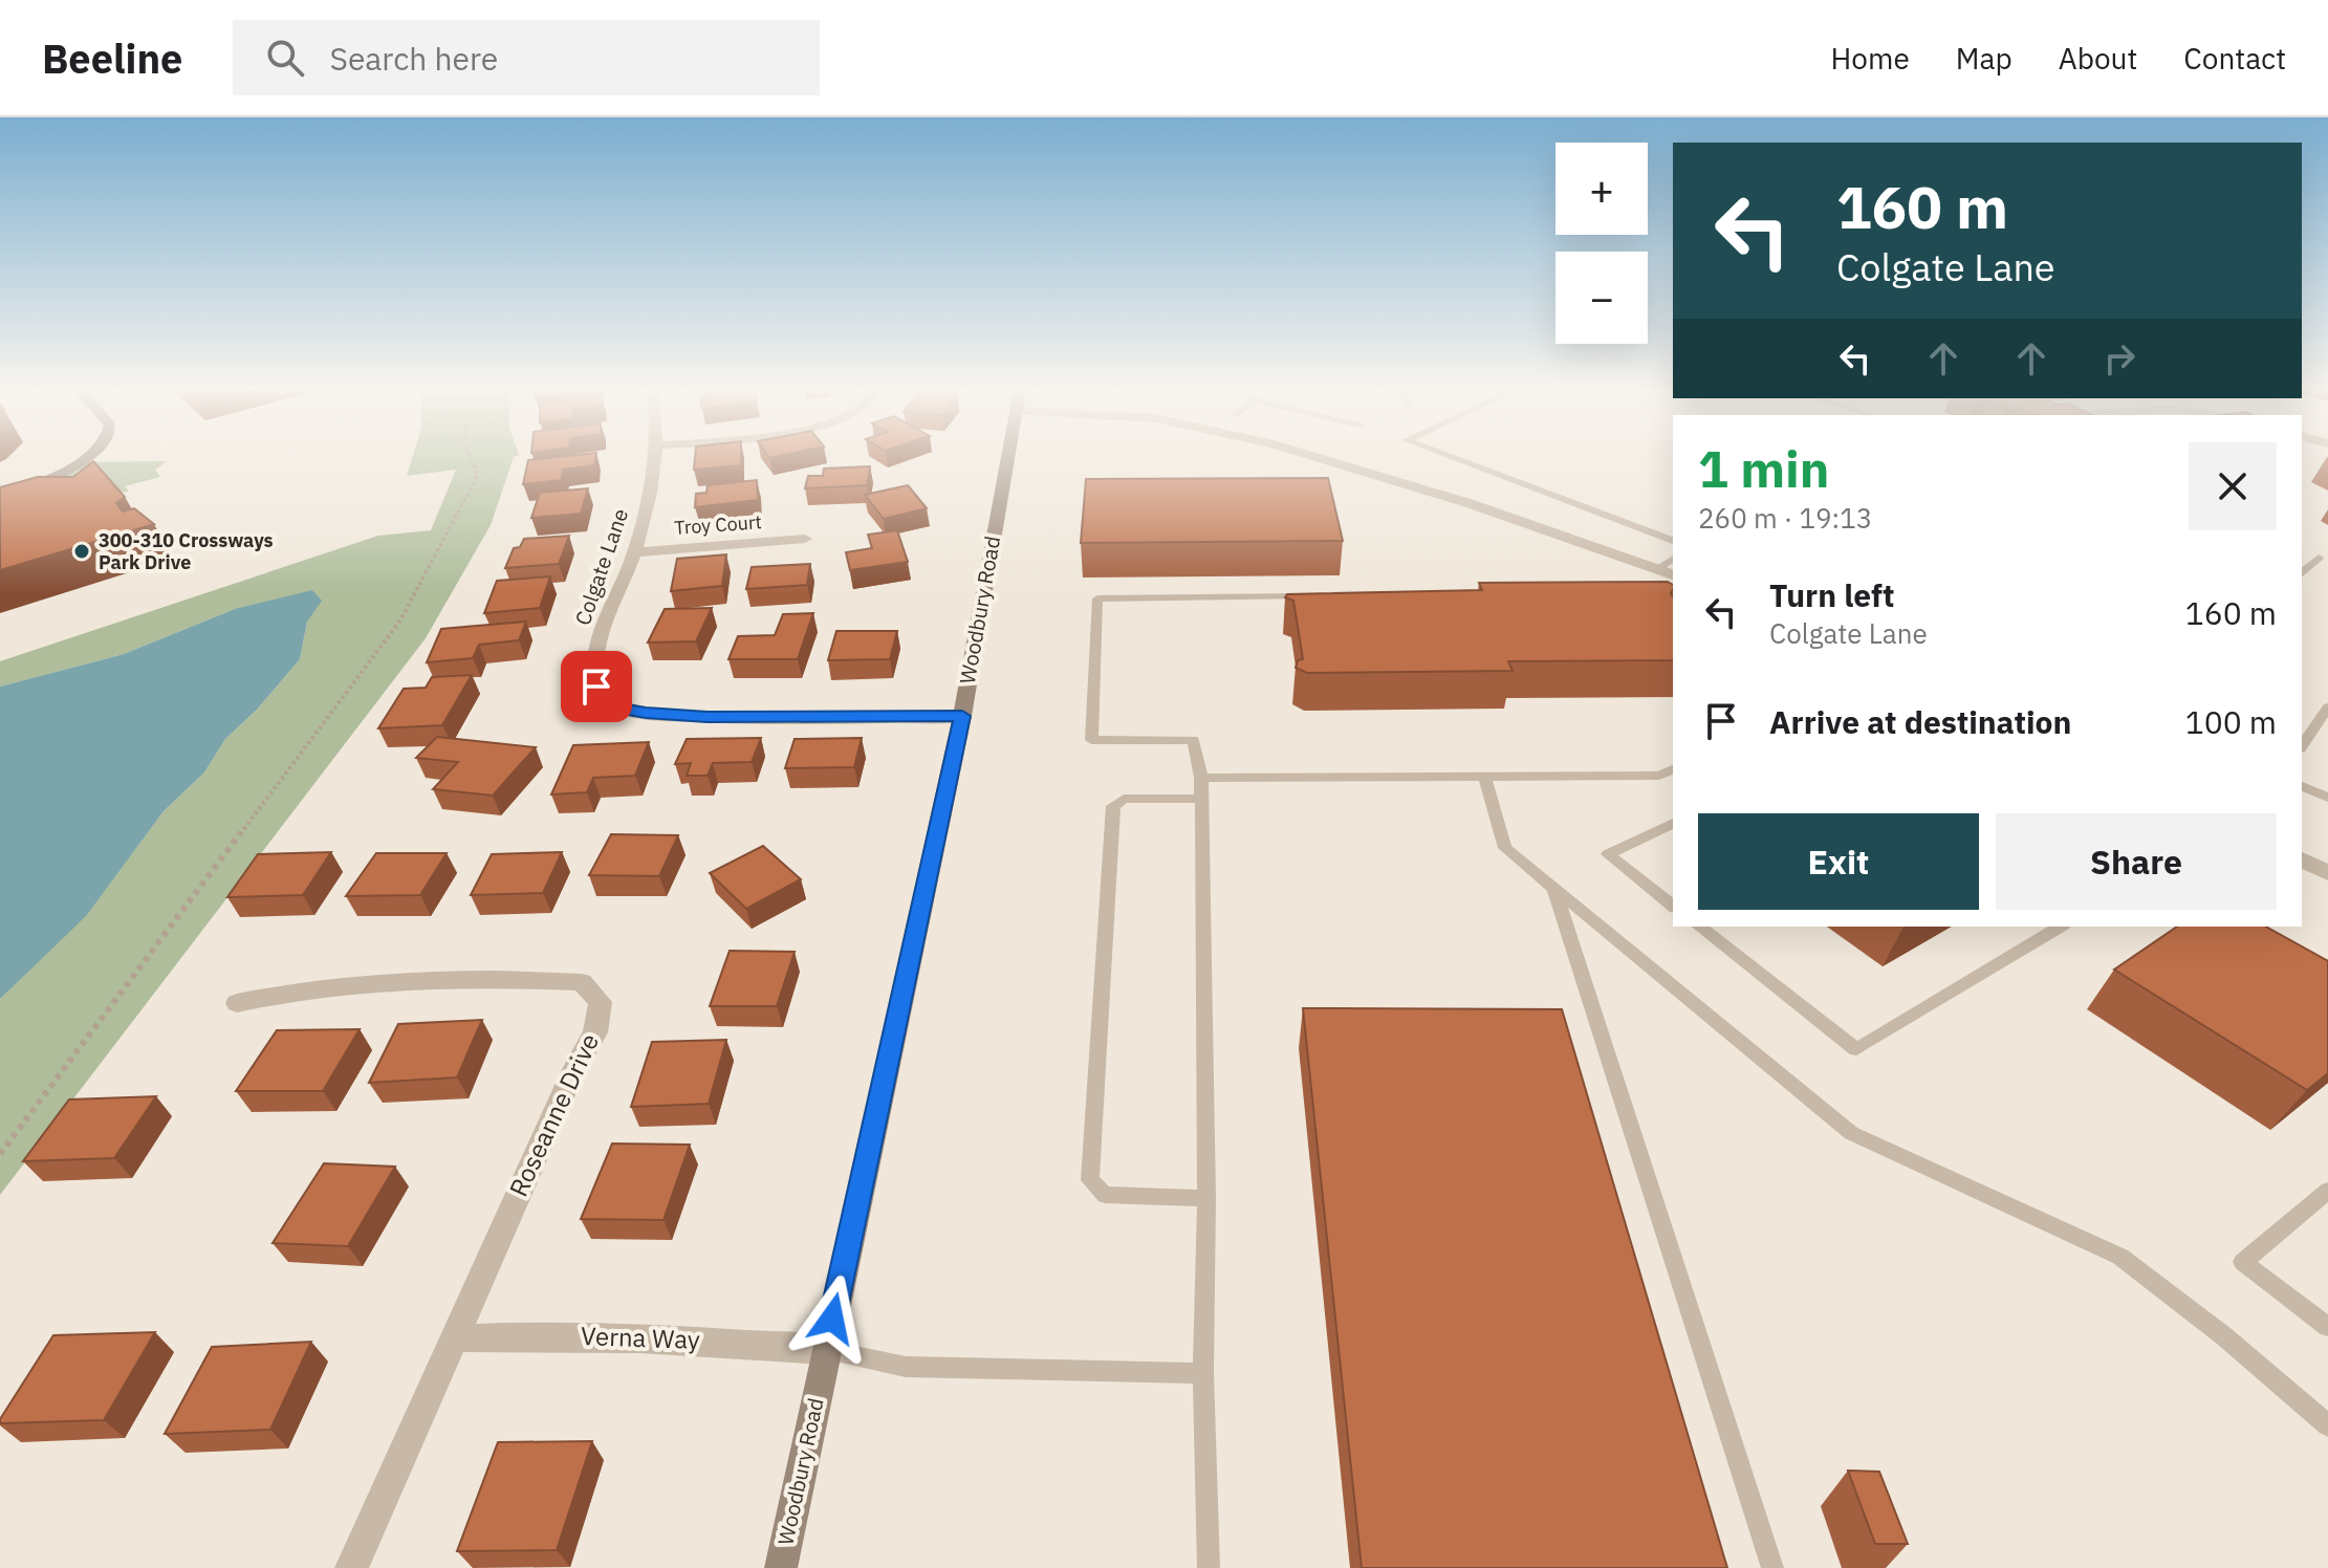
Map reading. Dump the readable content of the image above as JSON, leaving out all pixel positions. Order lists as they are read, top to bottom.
{
  "streets": {
    "main road": ["Woodbury Road"],
    "street": [
      "Troy Court",
      "Colgate Lane",
      "Roseanne Drive",
      "Verna Way"
    ]
  },
  "crossings": [
    ["Troy Court", "Colgate Lane"],
    ["Colgate Lane", "Woodbury Road"],
    ["Woodbury Road", "Verna Way"],
    ["Roseanne Drive", "Verna Way"]
  ],
  "places": ["300-310 Crossways Park Drive"],
  "page": {
    "header": "Beeline",
    "search": "Search here",
    "nav": [
      "Home",
      "Map",
      "About",
      "Contact"
    ],
    "map_buttons": ["+", "−"],
    "turn": ["160 m", "Colgate Lane"],
    "heading": ["1 min", "260 m · 19:13"],
    "list": [
      {
        "name": "Turn left",
        "note": "Colgate Lane",
        "value": "160 m"
      },
      {
        "name": "Arrive at destination",
        "value": "100 m"
      }
    ],
    "buttons": ["Exit", "Share"]
  }
}
